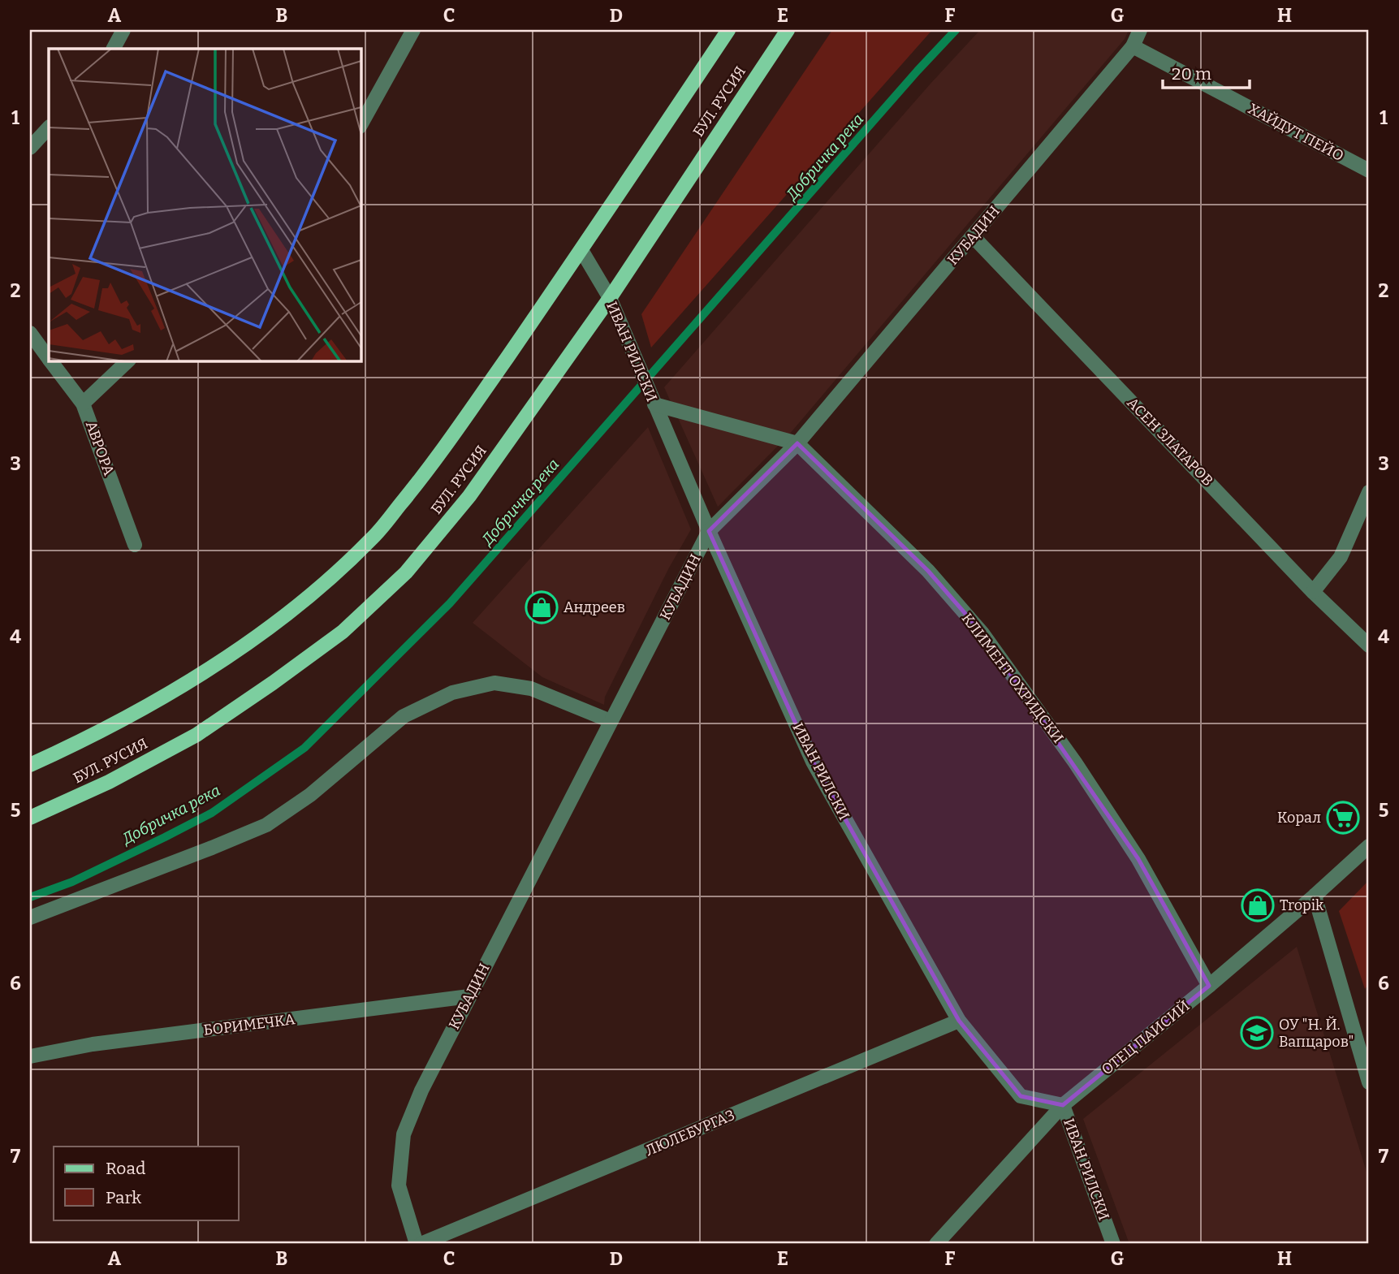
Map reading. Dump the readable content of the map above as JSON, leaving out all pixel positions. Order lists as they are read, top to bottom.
{
  "streets": {
    "main road": ["БУЛ. РУСИЯ"],
    "street": [
      "ХАЙДУТ ПЕЙО",
      "КУБАДИН",
      "ИВАН РИЛСКИ",
      "АСЕН ЗЛАТАРОВ",
      "АВРОРА",
      "КЛИМЕНТ ОХРИДСКИ",
      "БОРИМЕЧКА",
      "ОТЕЦ ПАИСИЙ",
      "ЛЮЛЕБУРГАЗ"
    ]
  },
  "crossings": [
    ["БУЛ. РУСИЯ", "ИВАН РИЛСКИ"],
    ["ХАЙДУТ ПЕЙО", "КУБАДИН"],
    ["КУБАДИН", "ИВАН РИЛСКИ"],
    ["КУБАДИН", "АСЕН ЗЛАТАРОВ"],
    ["КУБАДИН", "КЛИМЕНТ ОХРИДСКИ"],
    ["КУБАДИН", "БОРИМЕЧКА"],
    ["ИВАН РИЛСКИ", "КЛИМЕНТ ОХРИДСКИ"],
    ["ИВАН РИЛСКИ", "ОТЕЦ ПАИСИЙ"],
    ["ИВАН РИЛСКИ", "ЛЮЛЕБУРГАЗ"],
    ["КЛИМЕНТ ОХРИДСКИ", "ОТЕЦ ПАИСИЙ"]
  ],
  "water": ["Добричка река"],
  "places": {
    "shop": ["Андреев", "Tropik"],
    "supermarket": ["Корал"],
    "school or university": ["ОУ \"Н. Й. Вапцаров\""]
  },
  "legend": ["Road", "Park"],
  "scale_bar": "20 m",
  "grid": {
    "columns": [
      "A",
      "B",
      "C",
      "D",
      "E",
      "F",
      "G",
      "H"
    ],
    "rows": [
      "1",
      "2",
      "3",
      "4",
      "5",
      "6",
      "7"
    ]
  }
}
